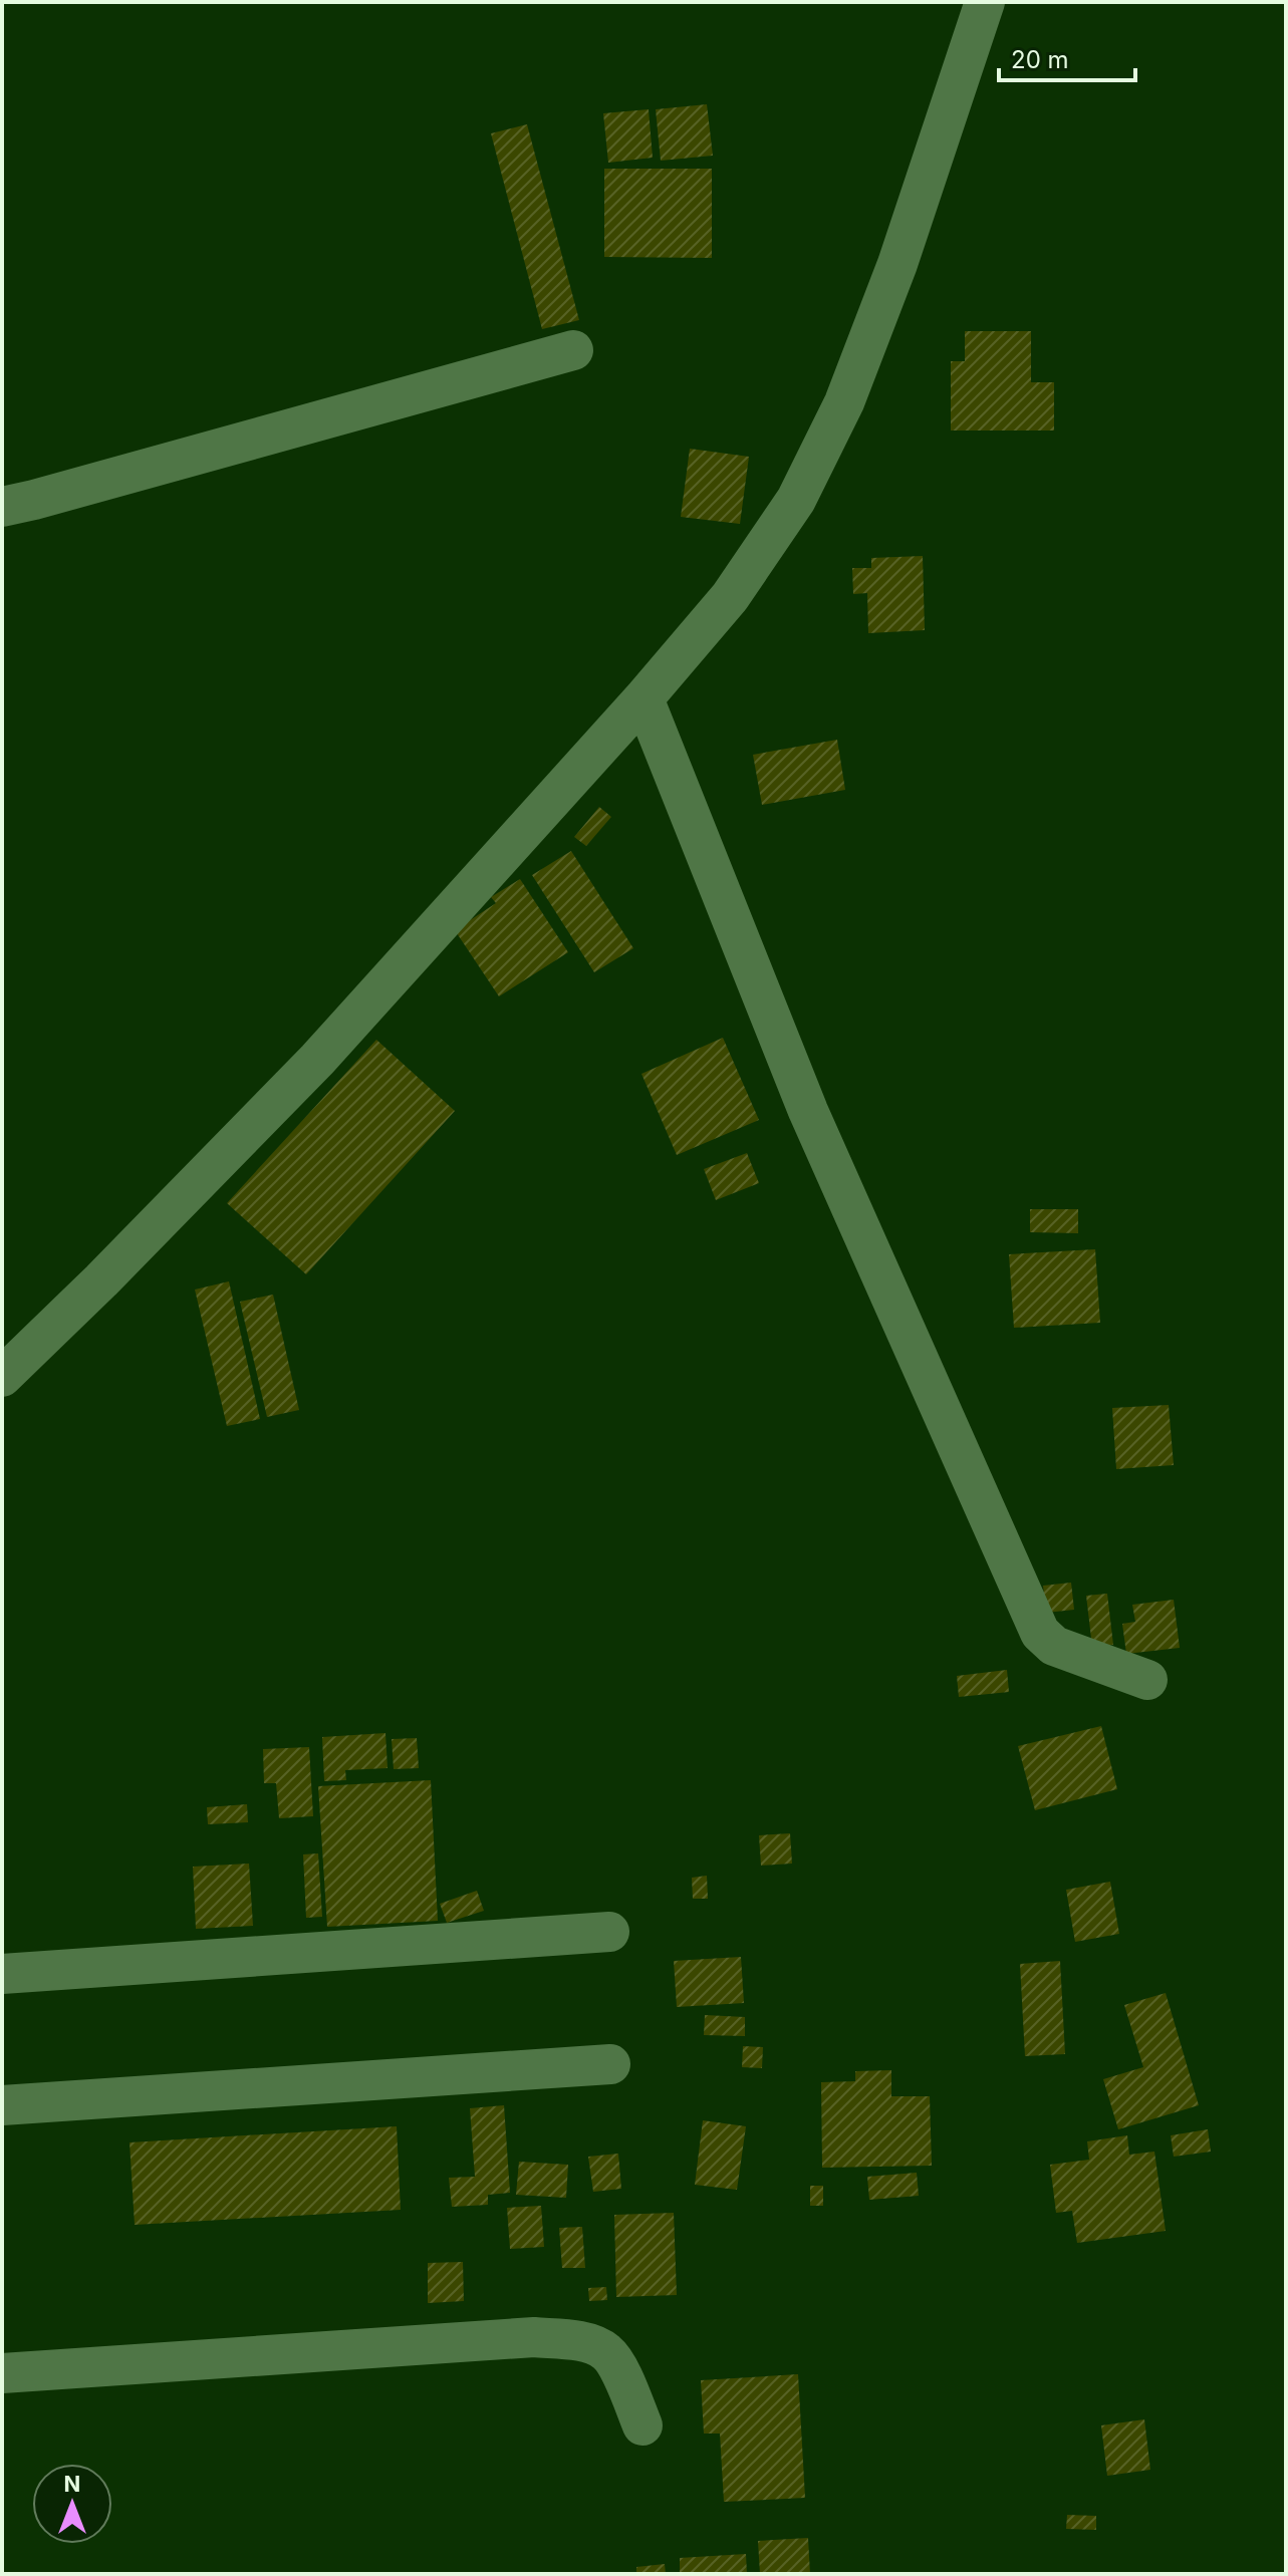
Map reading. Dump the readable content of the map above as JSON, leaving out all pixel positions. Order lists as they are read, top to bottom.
{
  "scale_bar": "20 m",
  "north": "top"
}
